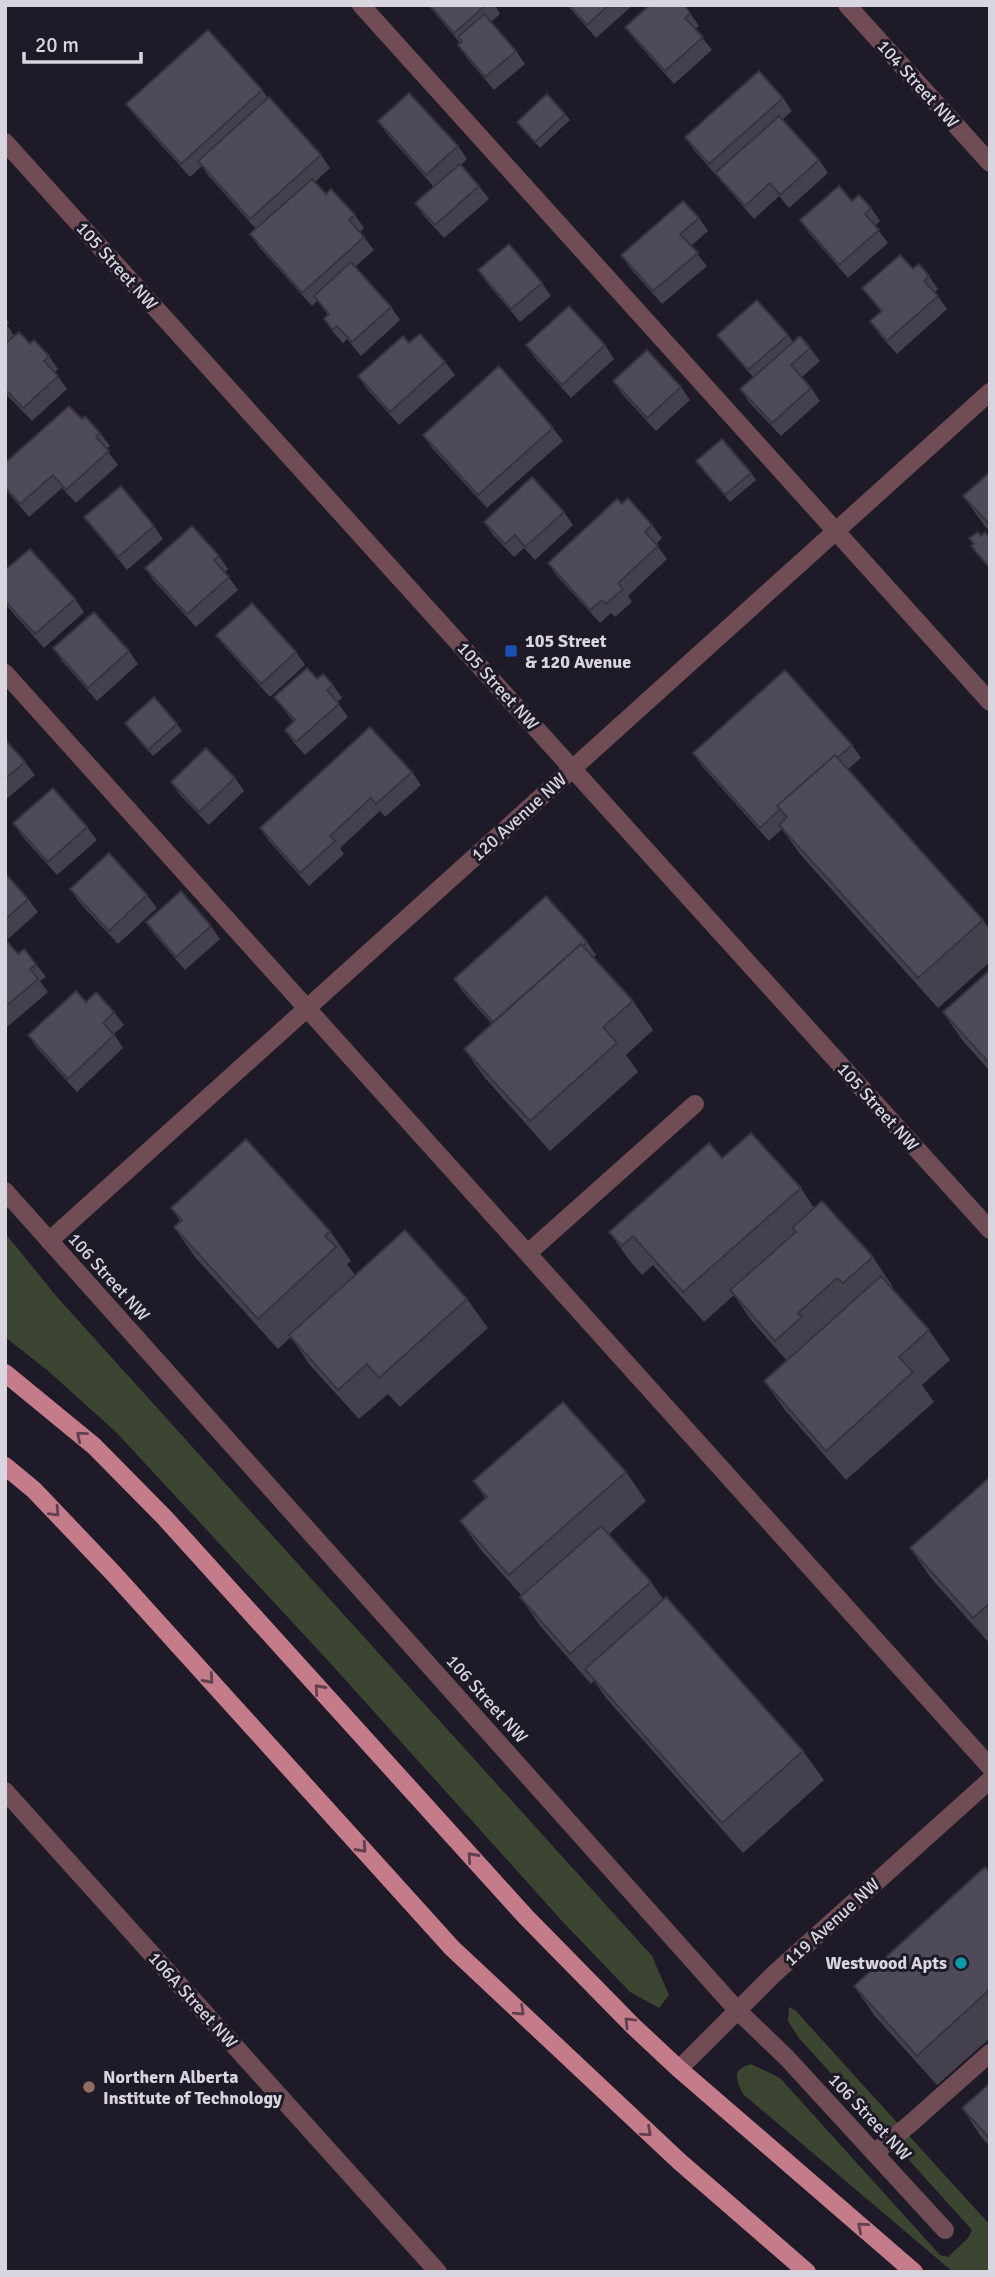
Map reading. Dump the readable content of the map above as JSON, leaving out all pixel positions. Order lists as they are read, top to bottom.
{
  "streets": {
    "street": [
      "104 Street NW",
      "105 Street NW",
      "120 Avenue NW",
      "106 Street NW",
      "119 Avenue NW",
      "106A Street NW"
    ]
  },
  "crossings": [
    ["105 Street NW", "120 Avenue NW"],
    ["120 Avenue NW", "106 Street NW"],
    ["106 Street NW", "119 Avenue NW"]
  ],
  "places": {
    "transit": ["105 Street & 120 Avenue"],
    "other": ["Westwood Apts", "Northern Alberta Institute of Technology"]
  },
  "scale_bar": "20 m"
}
